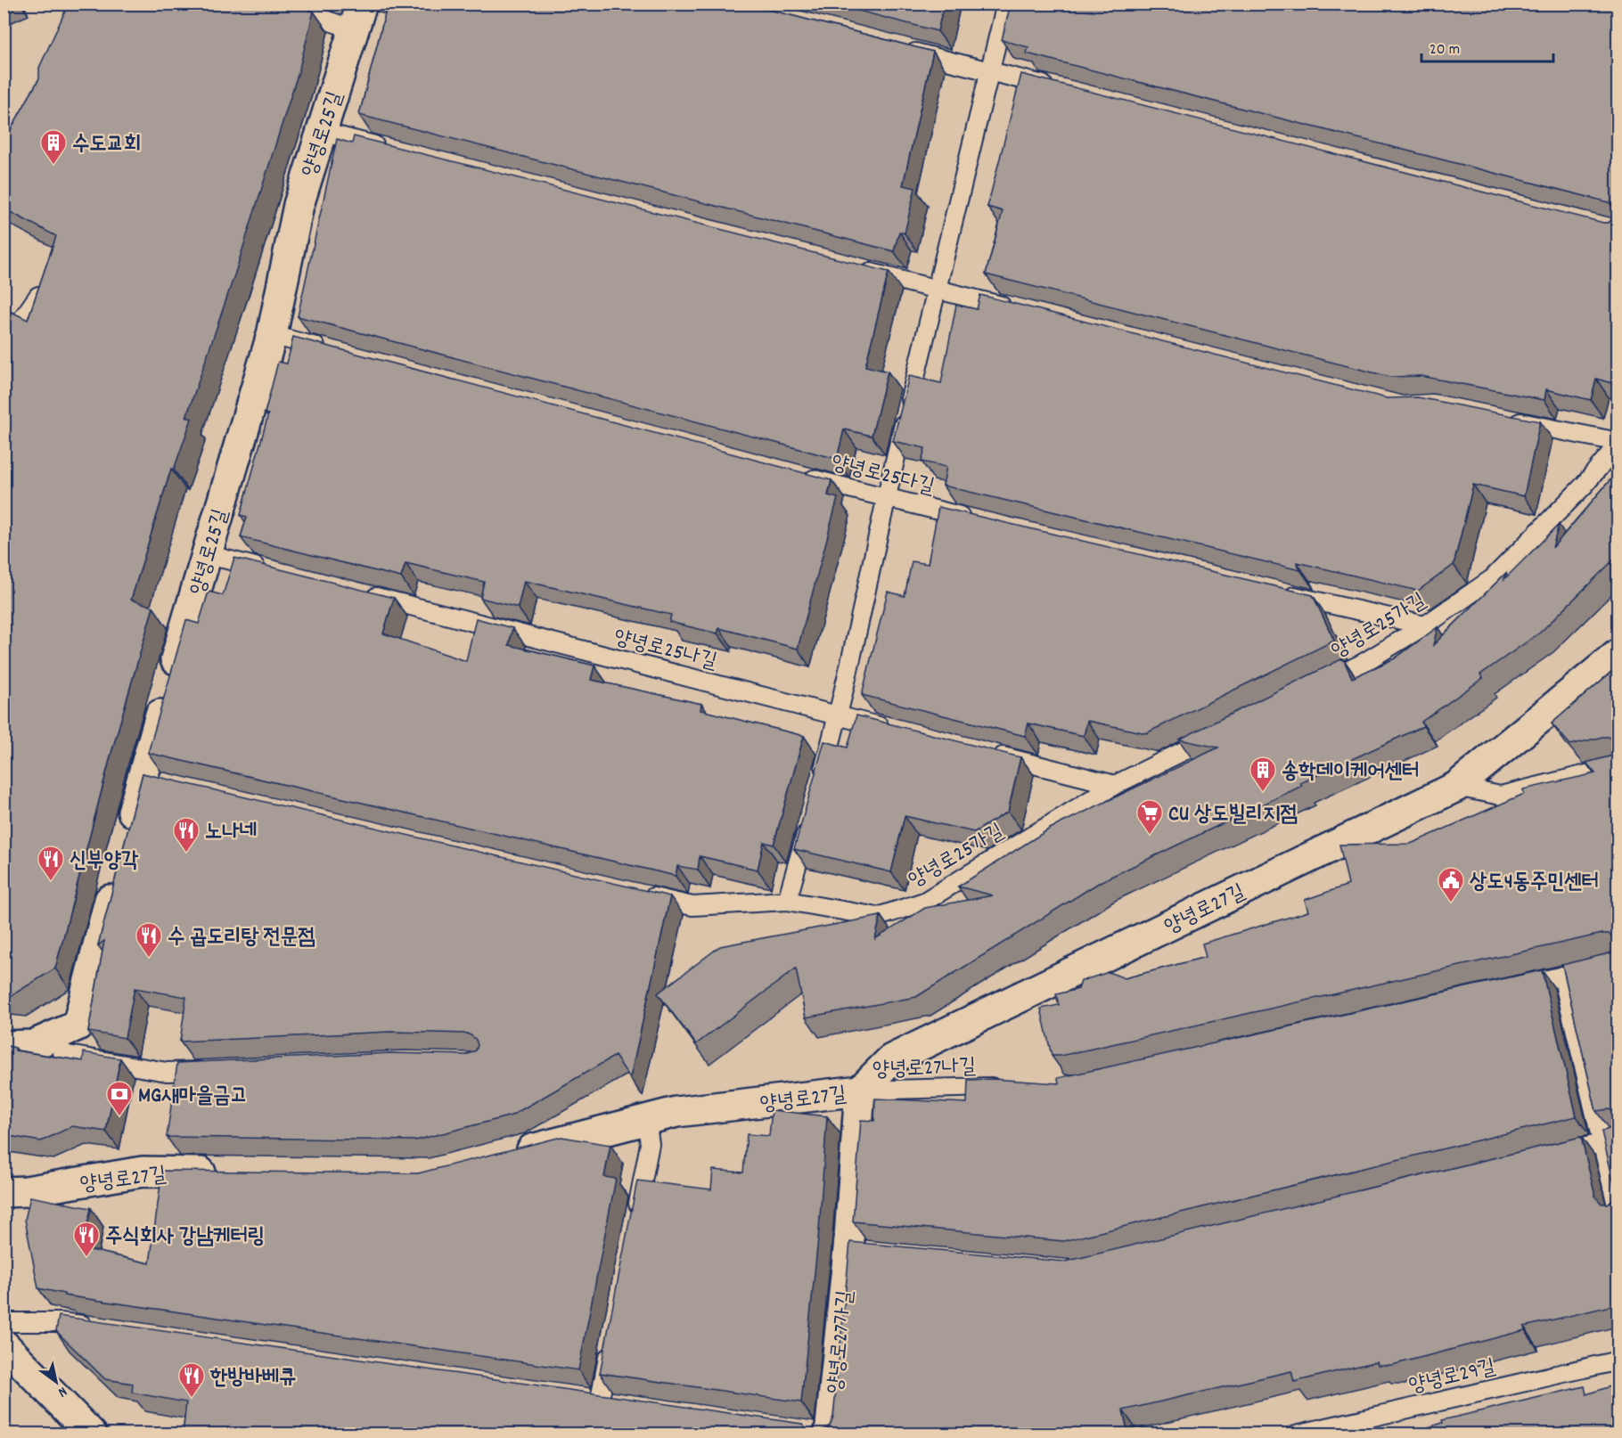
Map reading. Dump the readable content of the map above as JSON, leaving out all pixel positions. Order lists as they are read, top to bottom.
{
  "streets": {
    "street": ["양녕로25길", "양녕로27길", "양녕로27가길"],
    "lane": [
      "양녕로25다길",
      "양녕로25가길",
      "양녕로25나길",
      "양녕로27나길",
      "양녕로29길"
    ]
  },
  "crossings": [
    ["양녕로27길", "양녕로27나길"],
    ["양녕로27길", "양녕로27가길"],
    ["양녕로27나길", "양녕로27가길"]
  ],
  "places": {
    "building": ["수도교회", "송학데이케어센터"],
    "supermarket": ["CU 상도빌리지점"],
    "restaurant": [
      "노나네",
      "신부양각",
      "수 곱도리탕 전문점",
      "주식회사 강남케터링",
      "한방바베큐"
    ],
    "public building": ["상도4동주민센터"],
    "bank": ["MG새마을금고"]
  },
  "scale_bar": "20 m",
  "north": "bottom right"
}
